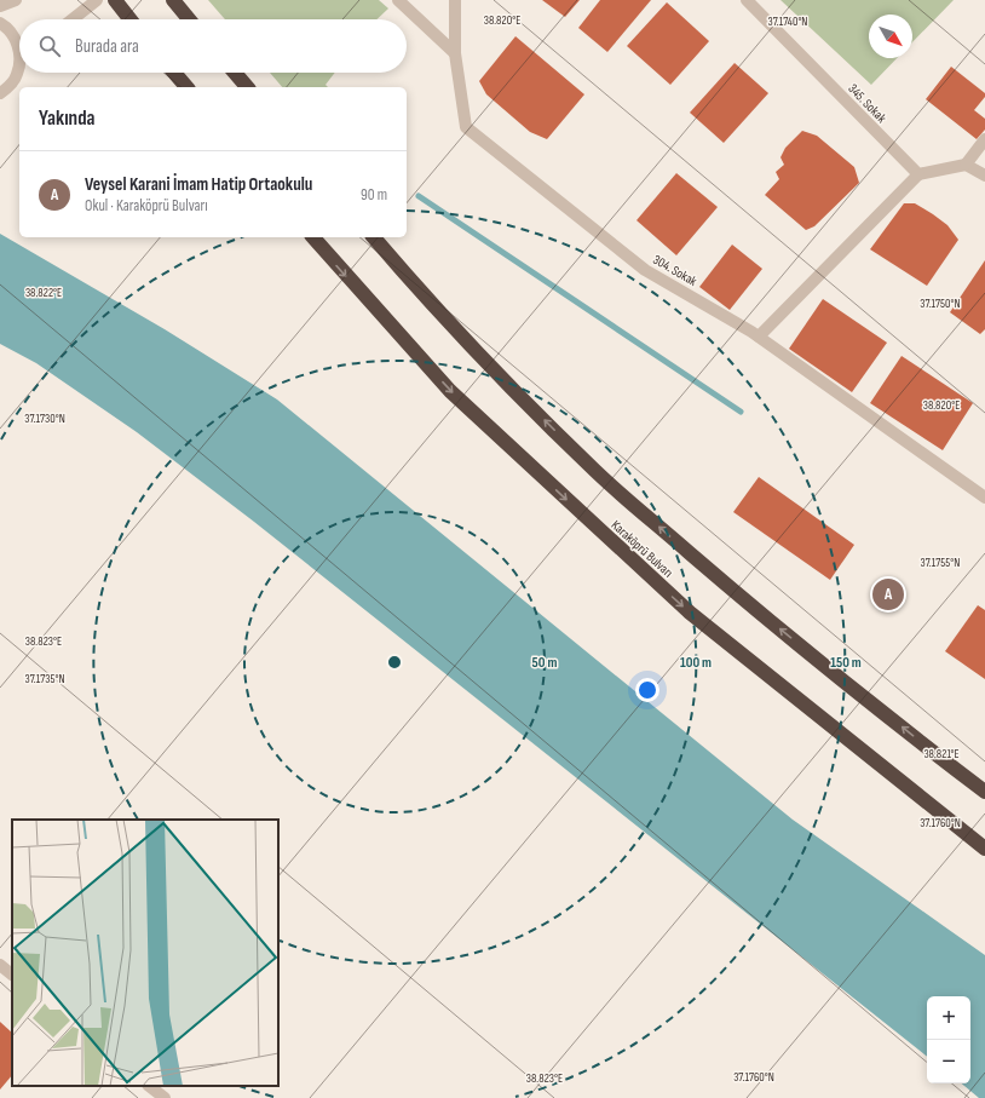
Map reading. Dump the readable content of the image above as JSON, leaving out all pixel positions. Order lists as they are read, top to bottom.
{
  "streets": {
    "highway": ["Karaköprü Bulvarı"],
    "street": ["345. Sokak", "304. Sokak"]
  },
  "north": "bottom right",
  "page": {
    "search": "Burada ara",
    "heading": "Yakında",
    "list": [
      {
        "mark": "A",
        "name": "Veysel Karani İmam Hatip Ortaokulu",
        "note": "Okul · Karaköprü Bulvarı",
        "value": "90 m"
      }
    ],
    "pins": "A",
    "map_buttons": ["+", "−"]
  },
  "coordinates": [
    "38.820°E",
    "37.1740°N",
    "38.822°E",
    "37.1750°N",
    "37.1730°N",
    "37.1755°N",
    "38.823°E",
    "37.1735°N",
    "38.821°E",
    "37.1760°N"
  ],
  "rings": ["50 m", "100 m", "150 m"]
}
